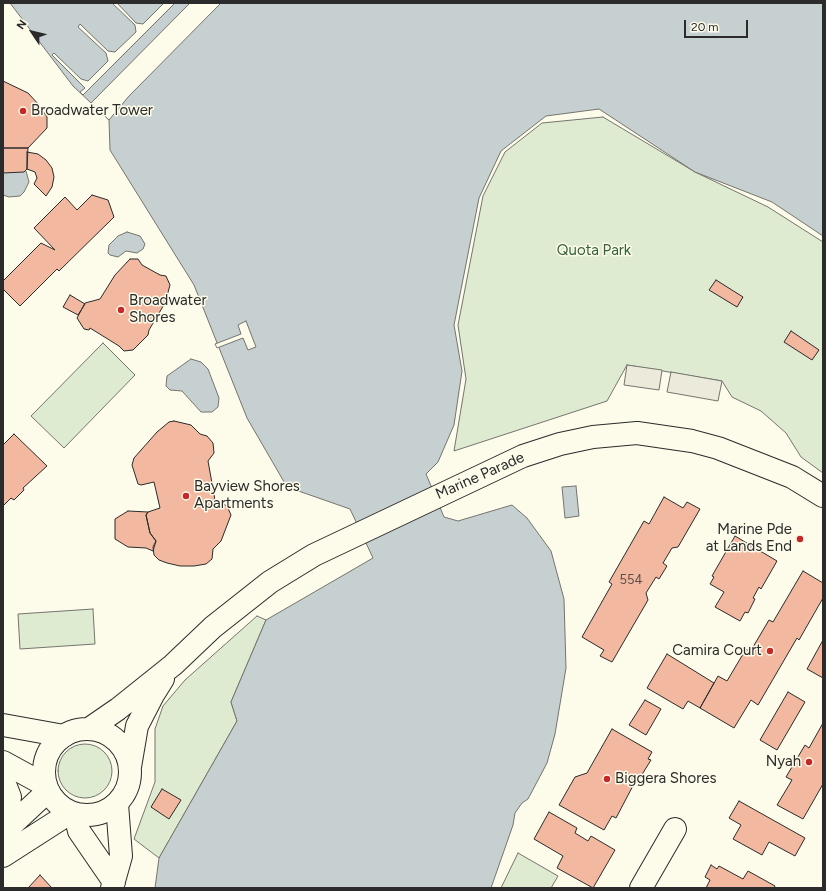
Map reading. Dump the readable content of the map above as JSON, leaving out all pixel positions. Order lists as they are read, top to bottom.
{
  "streets": {
    "main road": ["Marine Parade"]
  },
  "parks": ["Quota Park"],
  "places": [
    "Broadwater Tower",
    "Broadwater Shores",
    "Bayview Shores Apartments",
    "Marine Pde at Lands End",
    "Camira Court",
    "Nyah",
    "Biggera Shores"
  ],
  "house_numbers": ["554"],
  "scale_bar": "20 m",
  "north": "top left"
}
